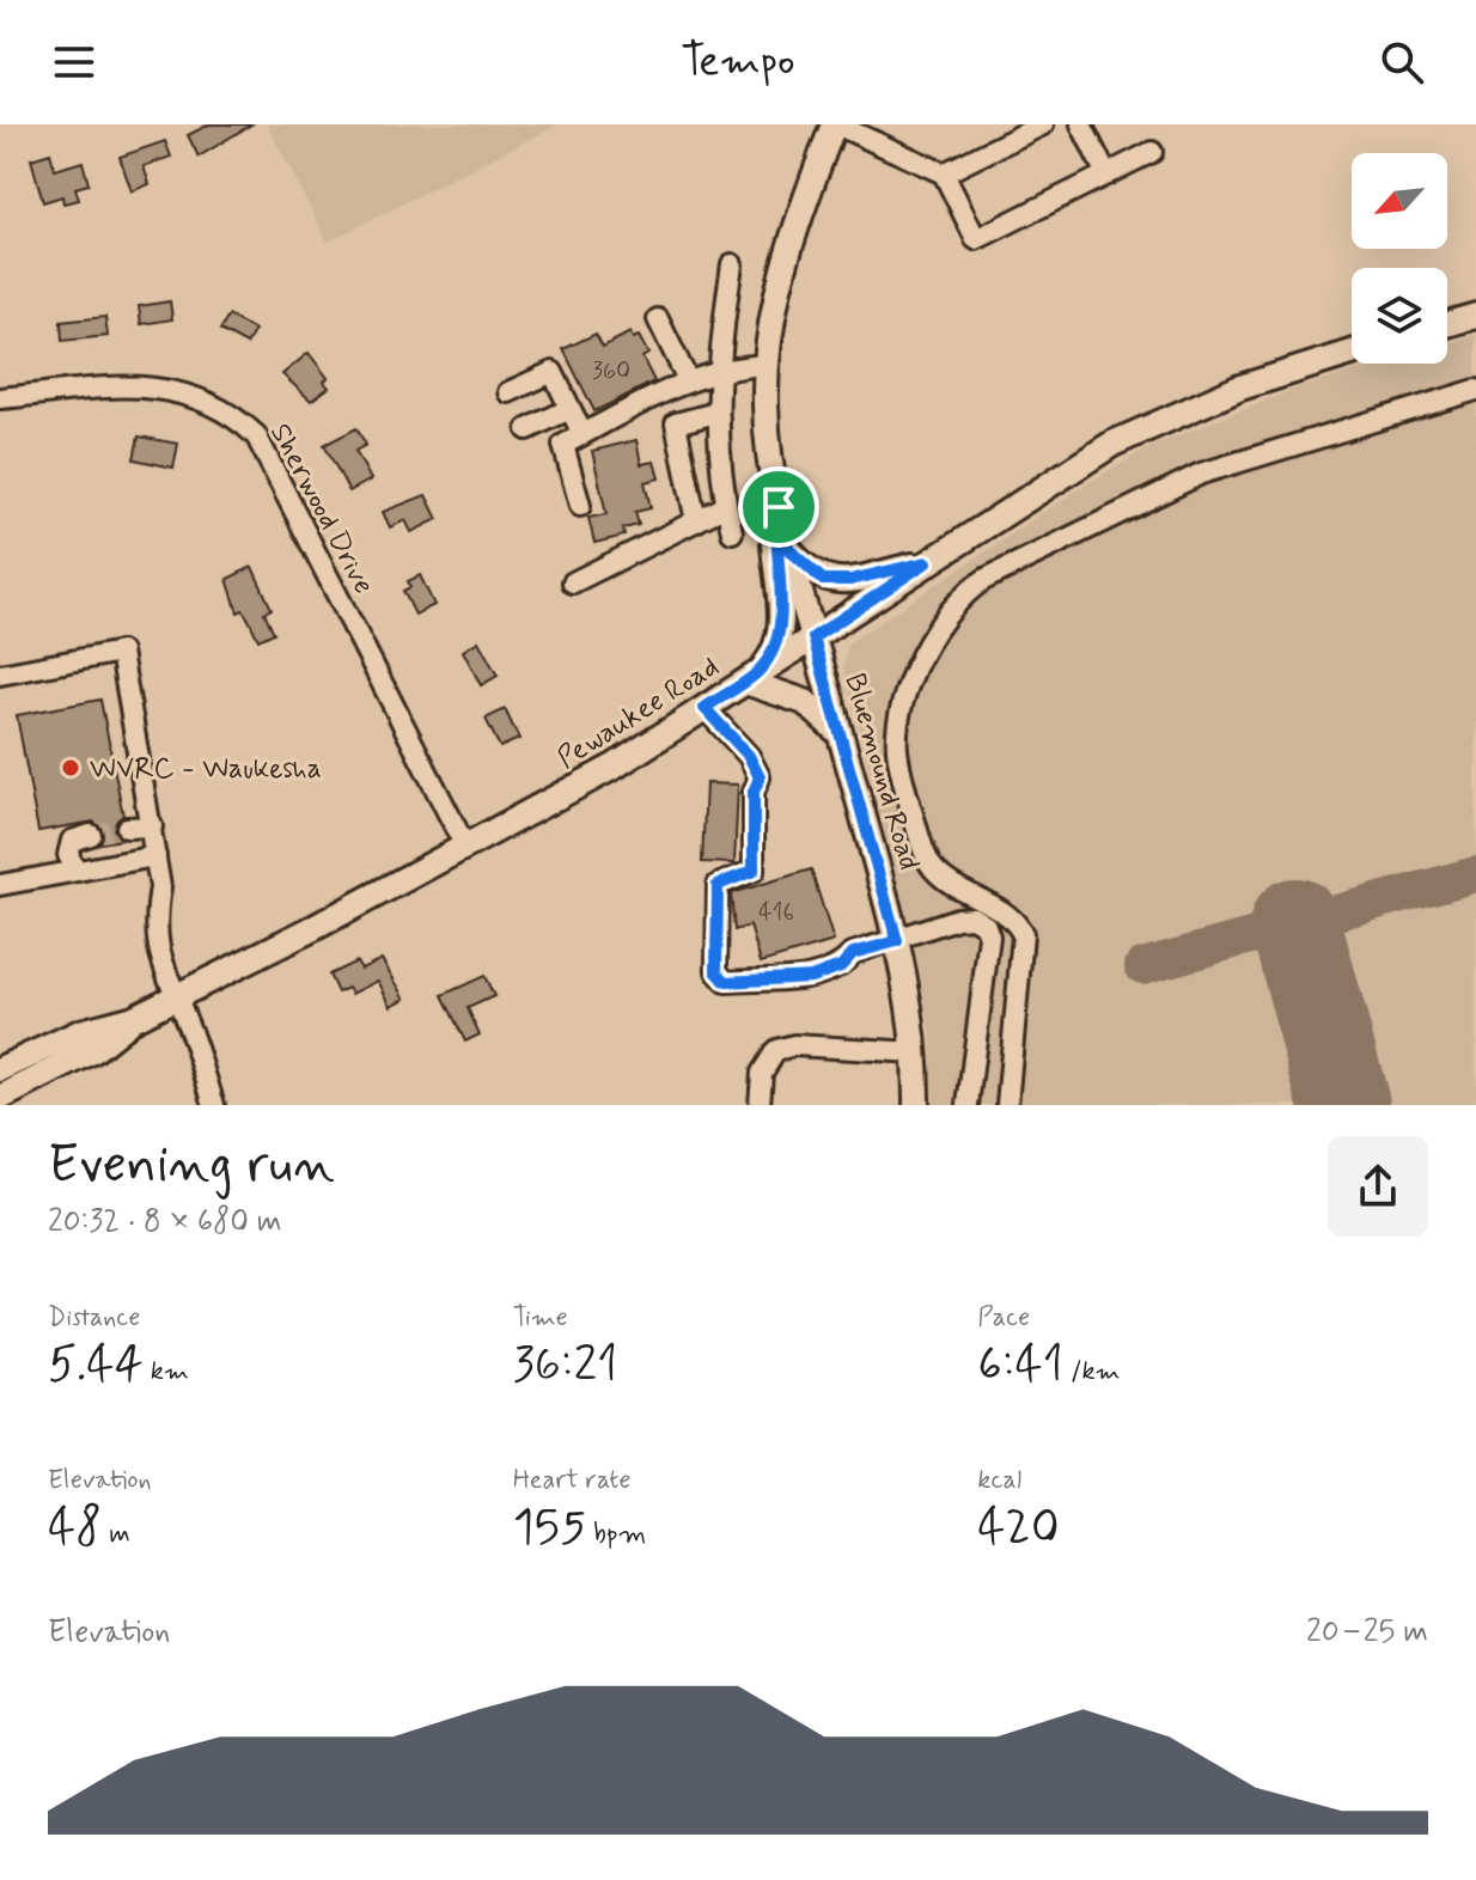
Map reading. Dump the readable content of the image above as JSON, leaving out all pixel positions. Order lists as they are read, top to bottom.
{
  "streets": {
    "main road": ["Pewaukee Road", "Bluemound Road"],
    "street": ["Sherwood Drive"]
  },
  "crossings": [
    ["Sherwood Drive", "Pewaukee Road"],
    ["Pewaukee Road", "Bluemound Road"]
  ],
  "places": ["WVRC - Waukesha"],
  "house_numbers": ["360", "416"],
  "north": "bottom left",
  "page": {
    "header": "Tempo",
    "heading": ["Evening run", "20:32 · 8 × 680 m"],
    "stats": [
      ["Distance", "5.44 km"],
      ["Time", "36:21"],
      ["Pace", "6:41 /km"],
      ["Elevation", "48 m"],
      ["Heart rate", "155 bpm"],
      ["kcal", "420"]
    ],
    "chart": ["Elevation", "20–25 m"]
  }
}
